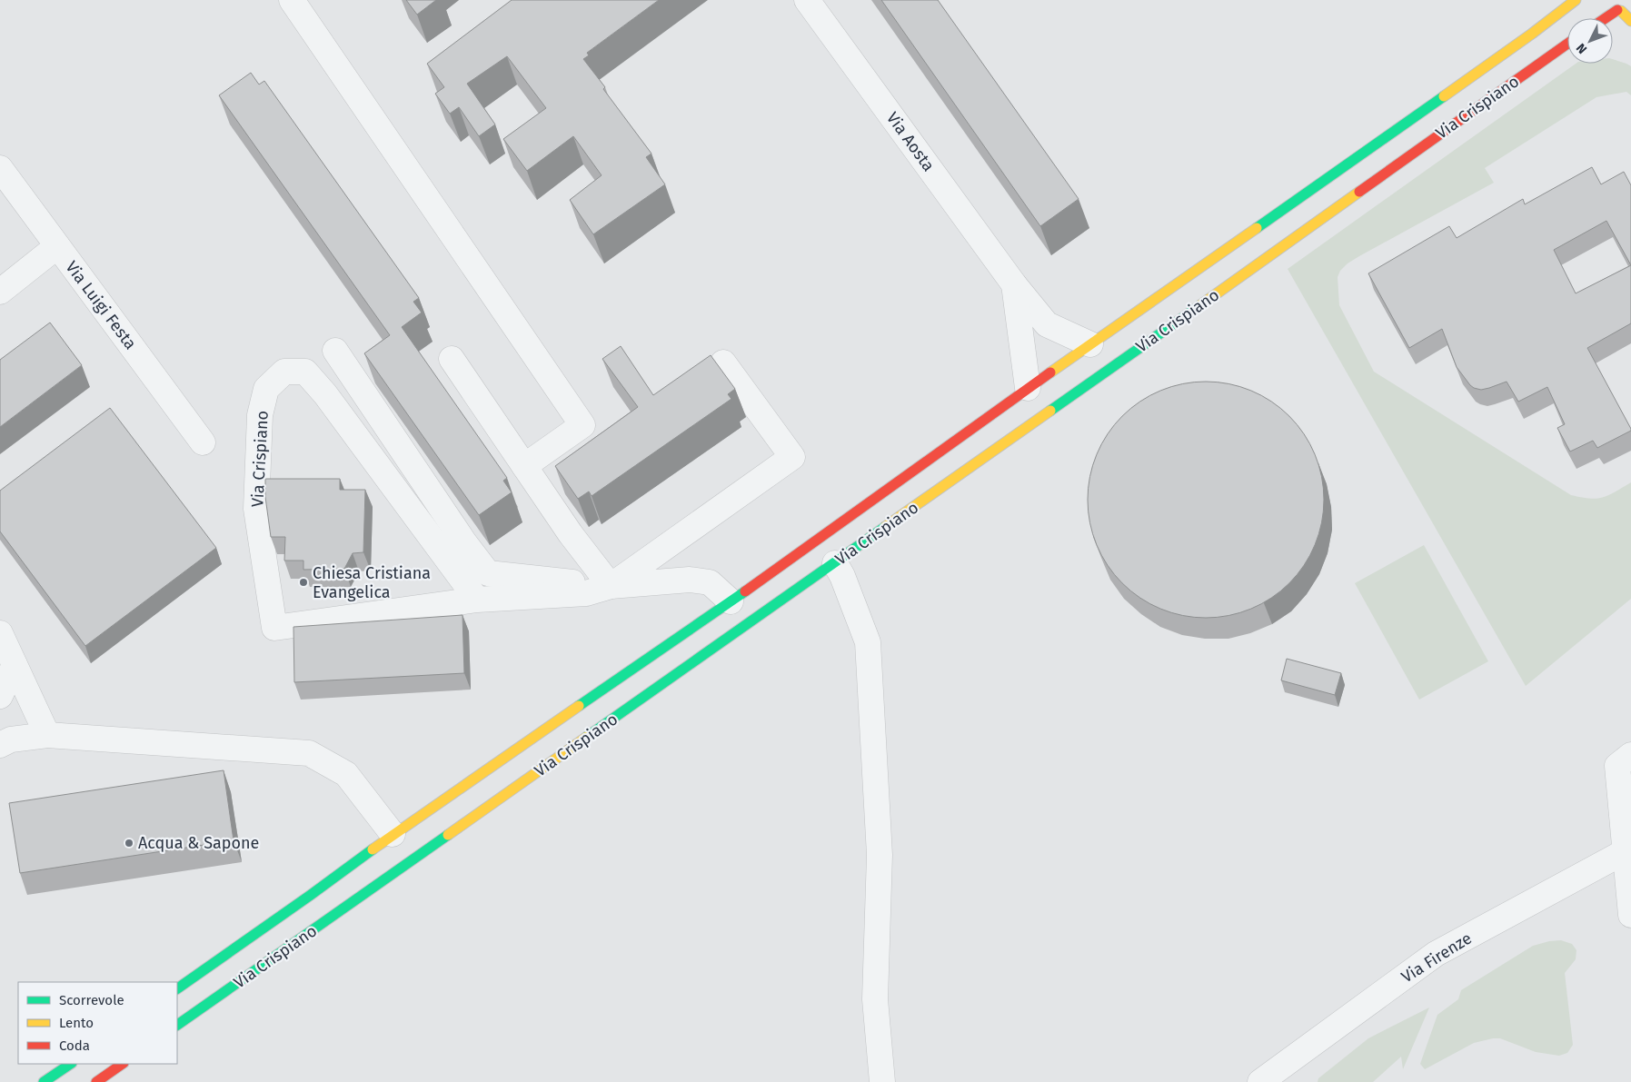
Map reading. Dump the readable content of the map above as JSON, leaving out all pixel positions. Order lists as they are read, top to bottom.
{
  "streets": {
    "main road": ["Via Crispiano"],
    "street": ["Via Aosta", "Via Luigi Festa", "Via Firenze"]
  },
  "crossings": [
    ["Via Crispiano", "Via Aosta"]
  ],
  "places": ["Chiesa Cristiana Evangelica", "Acqua & Sapone"],
  "legend": ["Scorrevole", "Lento", "Coda"],
  "north": "bottom left"
}
